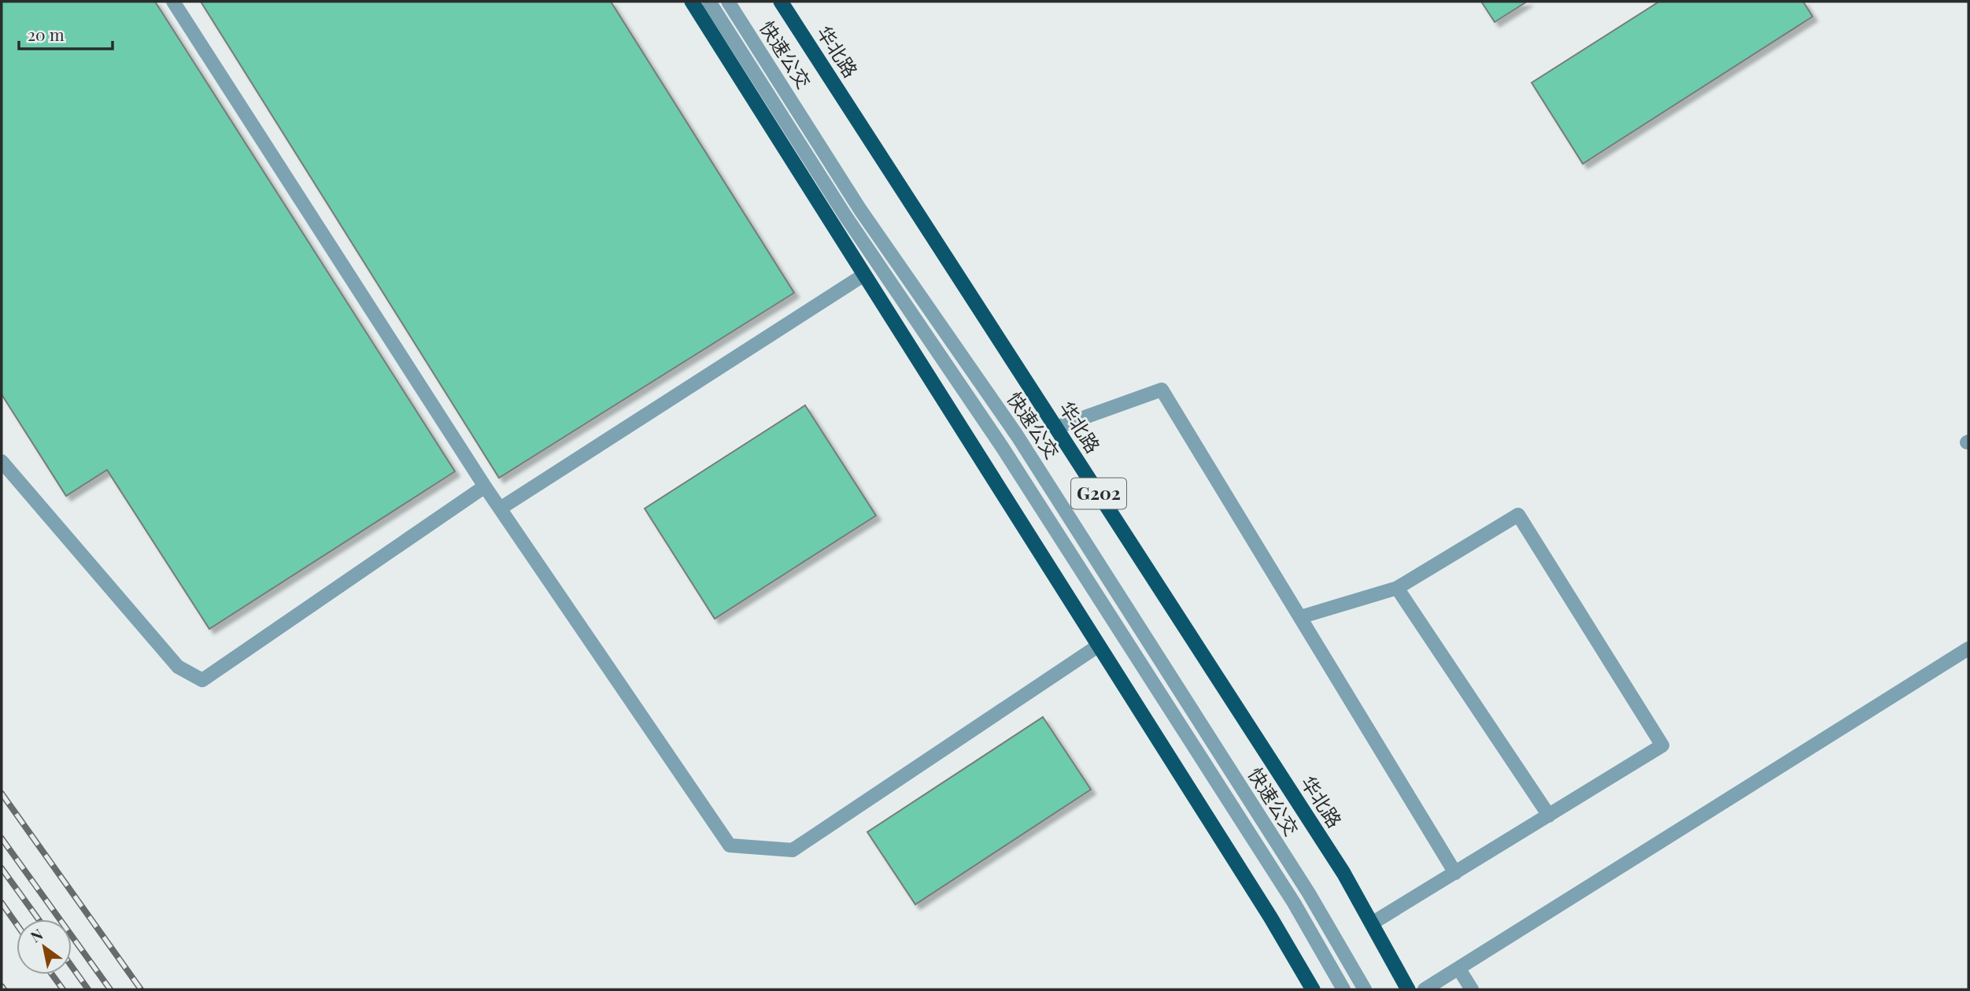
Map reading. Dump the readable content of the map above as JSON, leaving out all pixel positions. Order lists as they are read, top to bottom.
{
  "streets": {
    "highway": ["华北路", "G202"],
    "lane": ["快速公交"]
  },
  "scale_bar": "20 m",
  "north": "top left"
}
